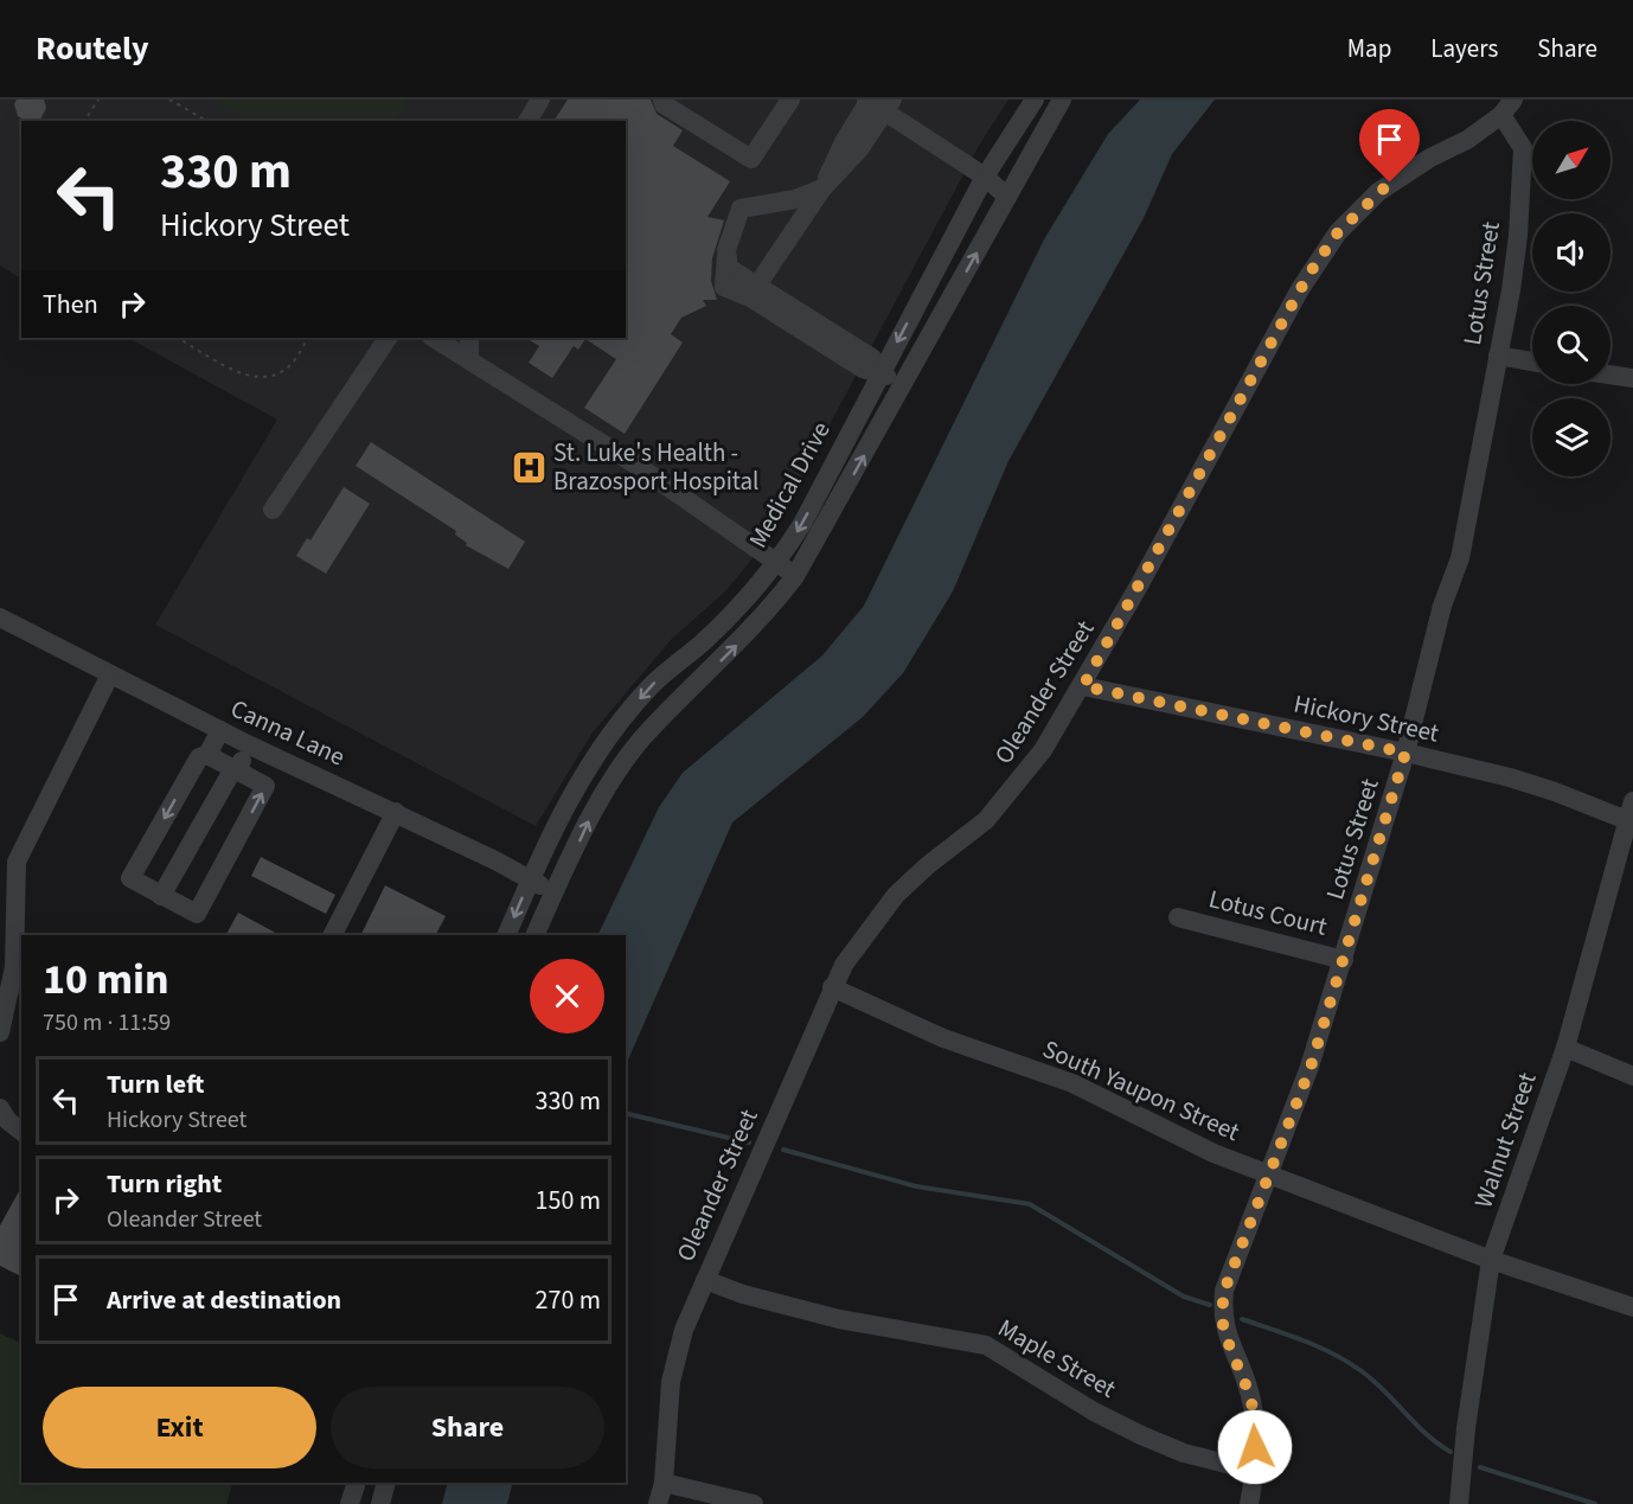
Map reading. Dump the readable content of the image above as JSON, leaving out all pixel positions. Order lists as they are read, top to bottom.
{
  "streets": {
    "street": [
      "Lotus Street",
      "Medical Drive",
      "Oleander Street",
      "Hickory Street",
      "Canna Lane",
      "Lotus Court",
      "South Yaupon Street",
      "Walnut Street",
      "Maple Street"
    ]
  },
  "crossings": [
    ["Lotus Street", "Oleander Street"],
    ["Lotus Street", "Hickory Street"],
    ["Lotus Street", "Lotus Court"],
    ["Lotus Street", "South Yaupon Street"],
    ["Lotus Street", "Maple Street"],
    ["Medical Drive", "Canna Lane"],
    ["Oleander Street", "Hickory Street"],
    ["Oleander Street", "South Yaupon Street"],
    ["Oleander Street", "Maple Street"],
    ["Hickory Street", "Walnut Street"],
    ["South Yaupon Street", "Walnut Street"]
  ],
  "places": {
    "hospital": ["St. Luke's Health - Brazosport Hospital"]
  },
  "north": "top right",
  "page": {
    "header": "Routely",
    "nav": ["Map", "Layers", "Share"],
    "turn": ["330 m", "Hickory Street"],
    "then": "Then",
    "heading": ["10 min", "750 m · 11:59"],
    "list": [
      {
        "name": "Turn left",
        "note": "Hickory Street",
        "value": "330 m"
      },
      {
        "name": "Turn right",
        "note": "Oleander Street",
        "value": "150 m"
      },
      {
        "name": "Arrive at destination",
        "value": "270 m"
      }
    ],
    "buttons": ["Exit", "Share"]
  }
}
